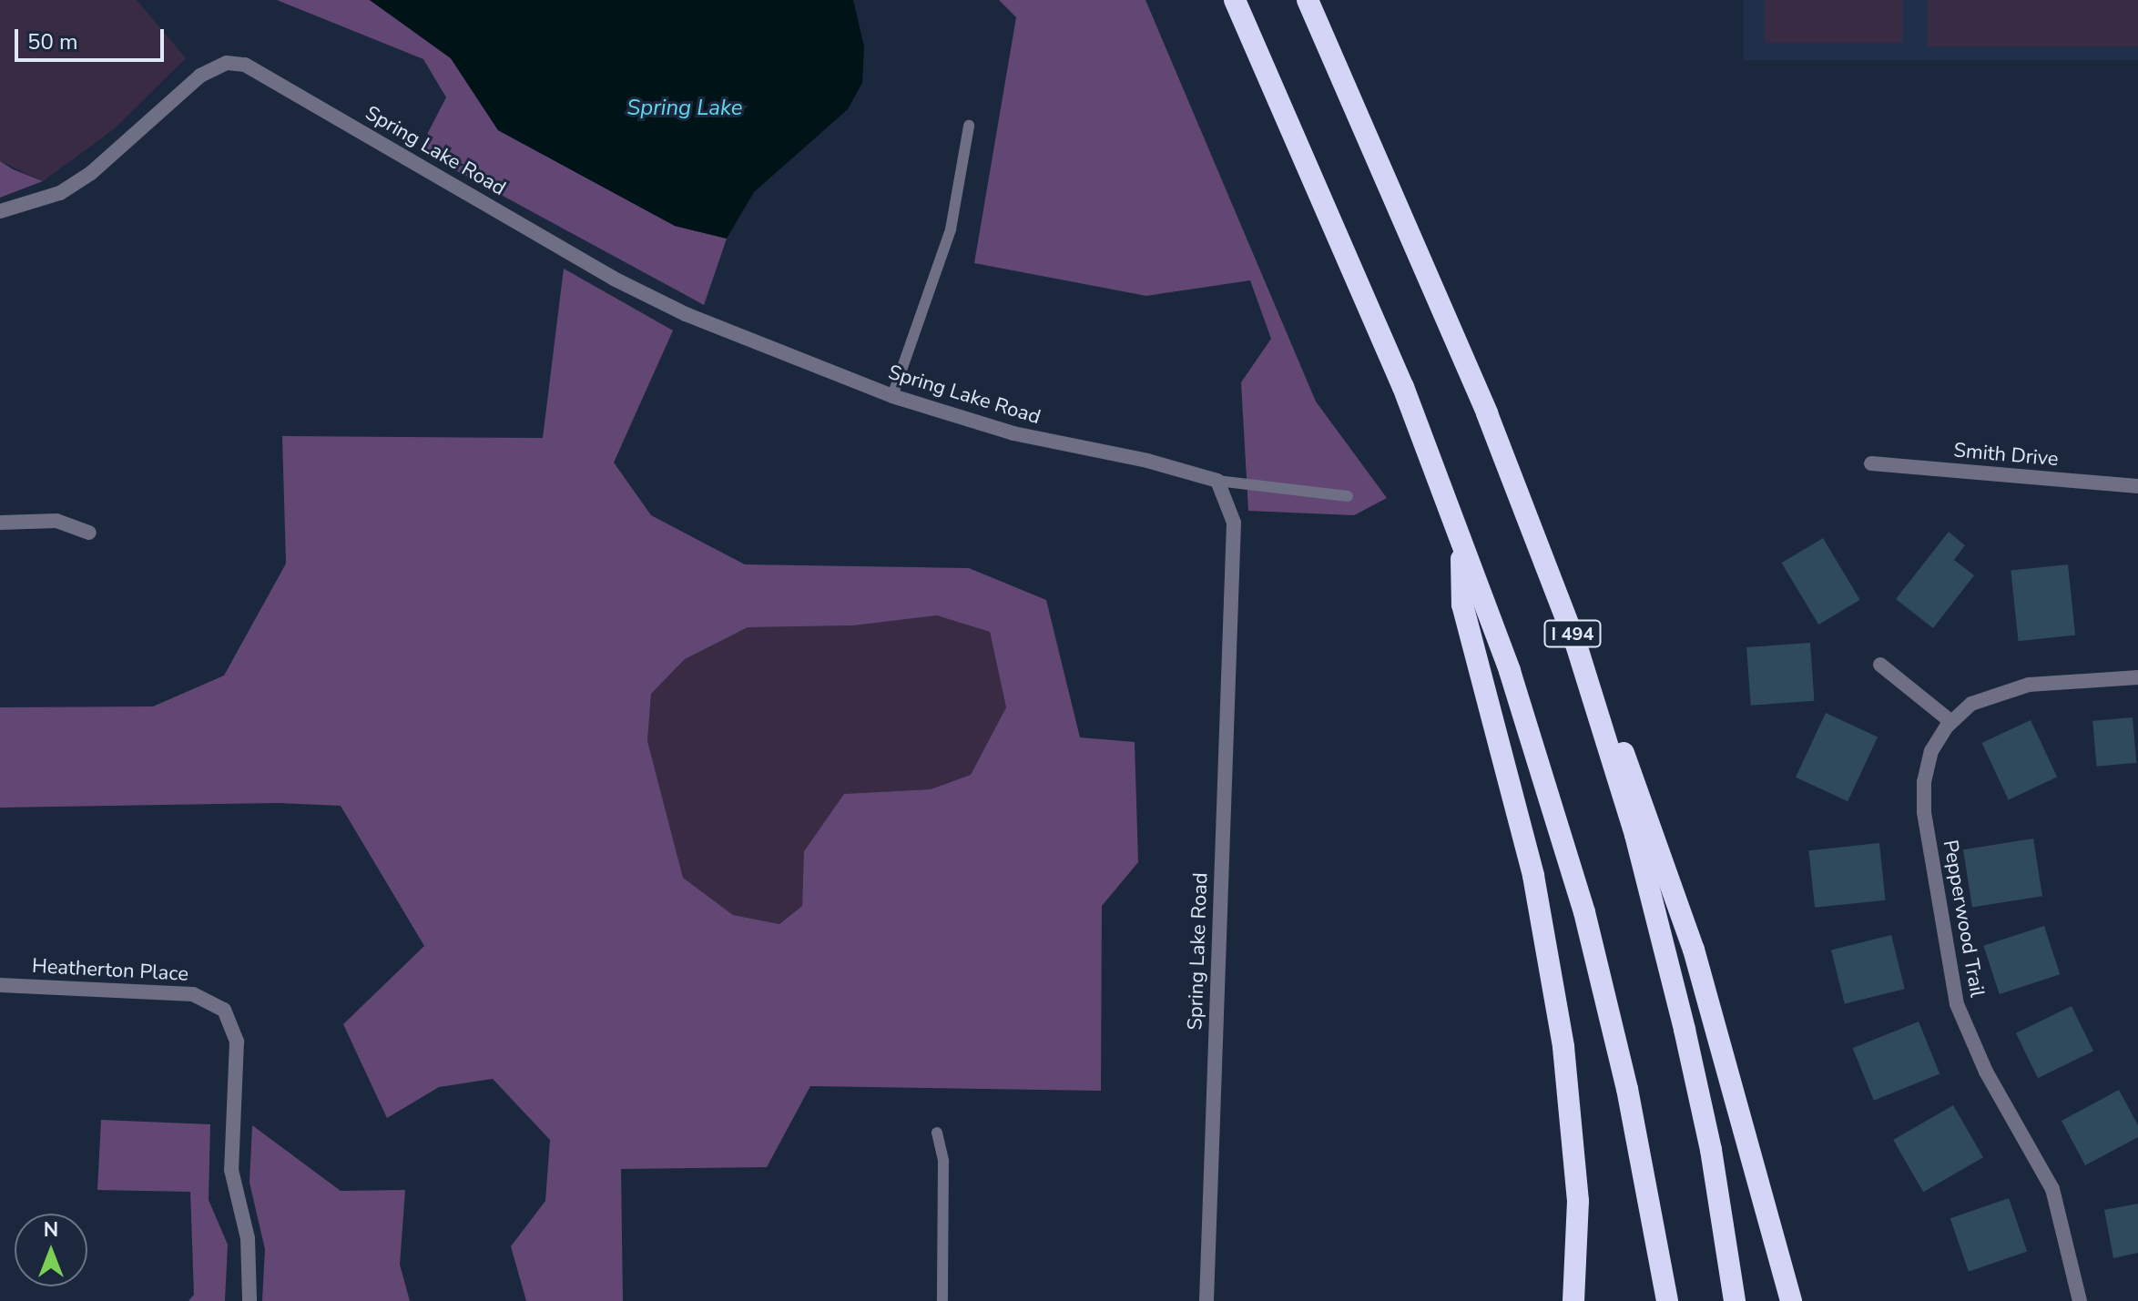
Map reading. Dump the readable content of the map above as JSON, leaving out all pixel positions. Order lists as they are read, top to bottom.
{
  "streets": {
    "highway": ["I 494"],
    "street": [
      "Spring Lake Road",
      "Smith Drive",
      "Pepperwood Trail",
      "Heatherton Place"
    ]
  },
  "water": ["Spring Lake"],
  "scale_bar": "50 m",
  "north": "top"
}
